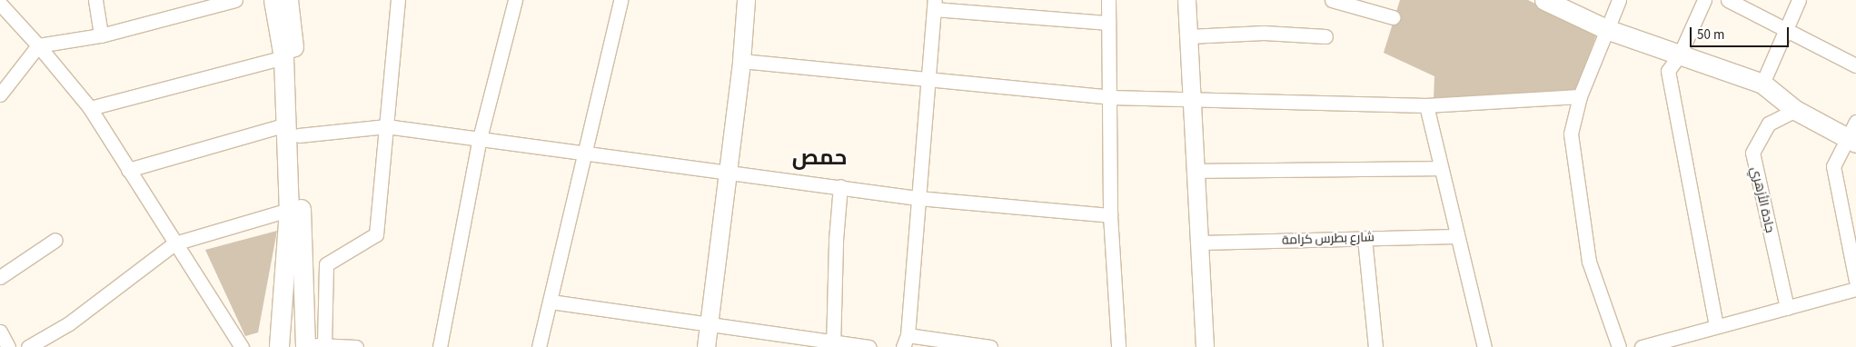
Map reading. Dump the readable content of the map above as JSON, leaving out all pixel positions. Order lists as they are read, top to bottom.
{
  "streets": {
    "street": ["جادة الأزهري", "شارع بطرس كرامة"]
  },
  "districts": ["حمص"],
  "scale_bar": "50 m"
}
